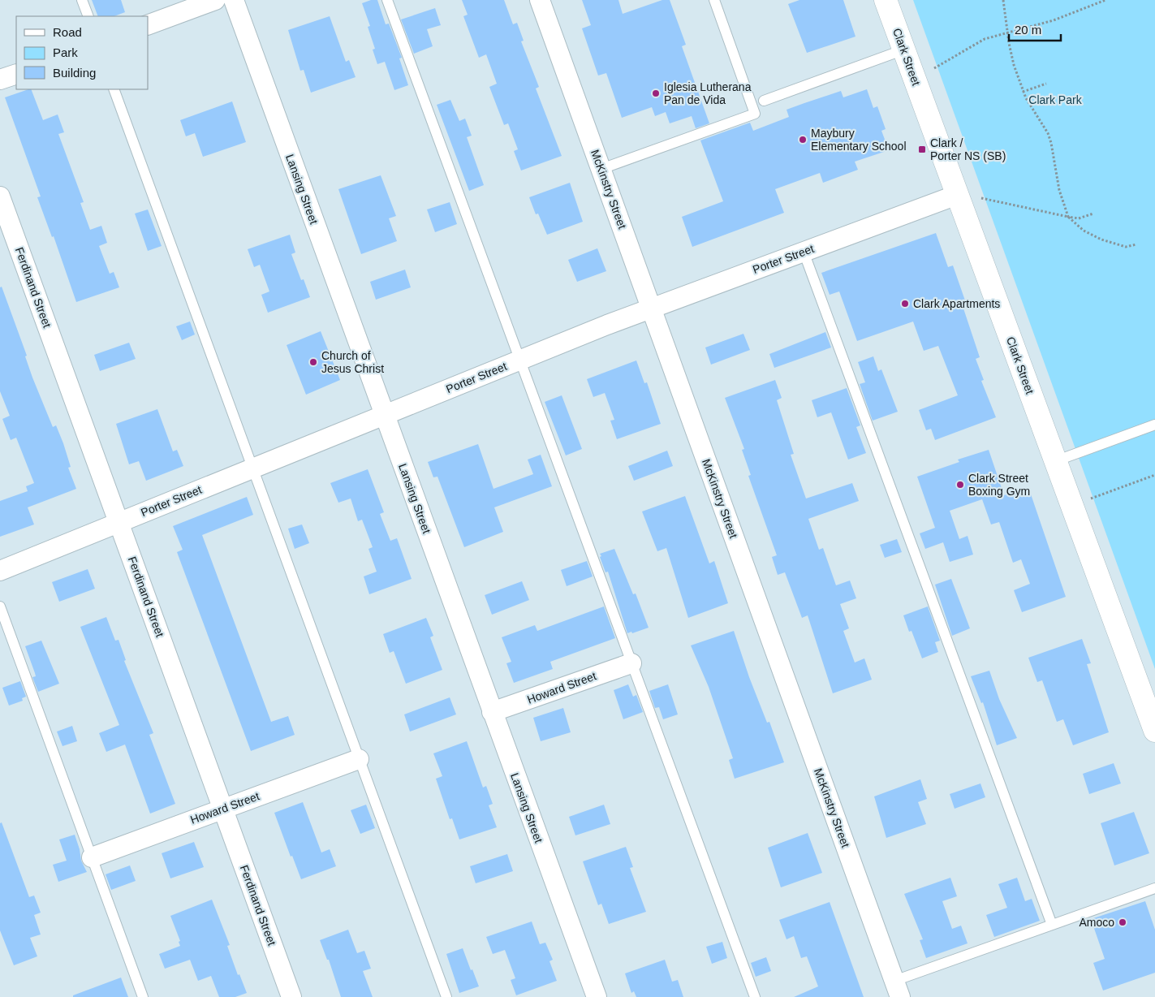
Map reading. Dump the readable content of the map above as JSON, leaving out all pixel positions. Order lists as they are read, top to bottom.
{
  "streets": {
    "street": [
      "Clark Street",
      "Lansing Street",
      "McKinstry Street",
      "Porter Street",
      "Ferdinand Street",
      "Howard Street"
    ]
  },
  "crossings": [
    ["Clark Street", "Porter Street"],
    ["Lansing Street", "Porter Street"],
    ["Lansing Street", "Howard Street"],
    ["McKinstry Street", "Porter Street"],
    ["Porter Street", "Ferdinand Street"],
    ["Ferdinand Street", "Howard Street"]
  ],
  "parks": ["Clark Park"],
  "places": {
    "other": [
      "Iglesia Lutherana Pan de Vida",
      "Maybury Elementary School",
      "Clark Apartments",
      "Church of Jesus Christ",
      "Clark Street Boxing Gym",
      "Amoco"
    ],
    "transit": ["Clark / Porter NS (SB)"]
  },
  "legend": ["Road", "Park", "Building"],
  "scale_bar": "20 m"
}
